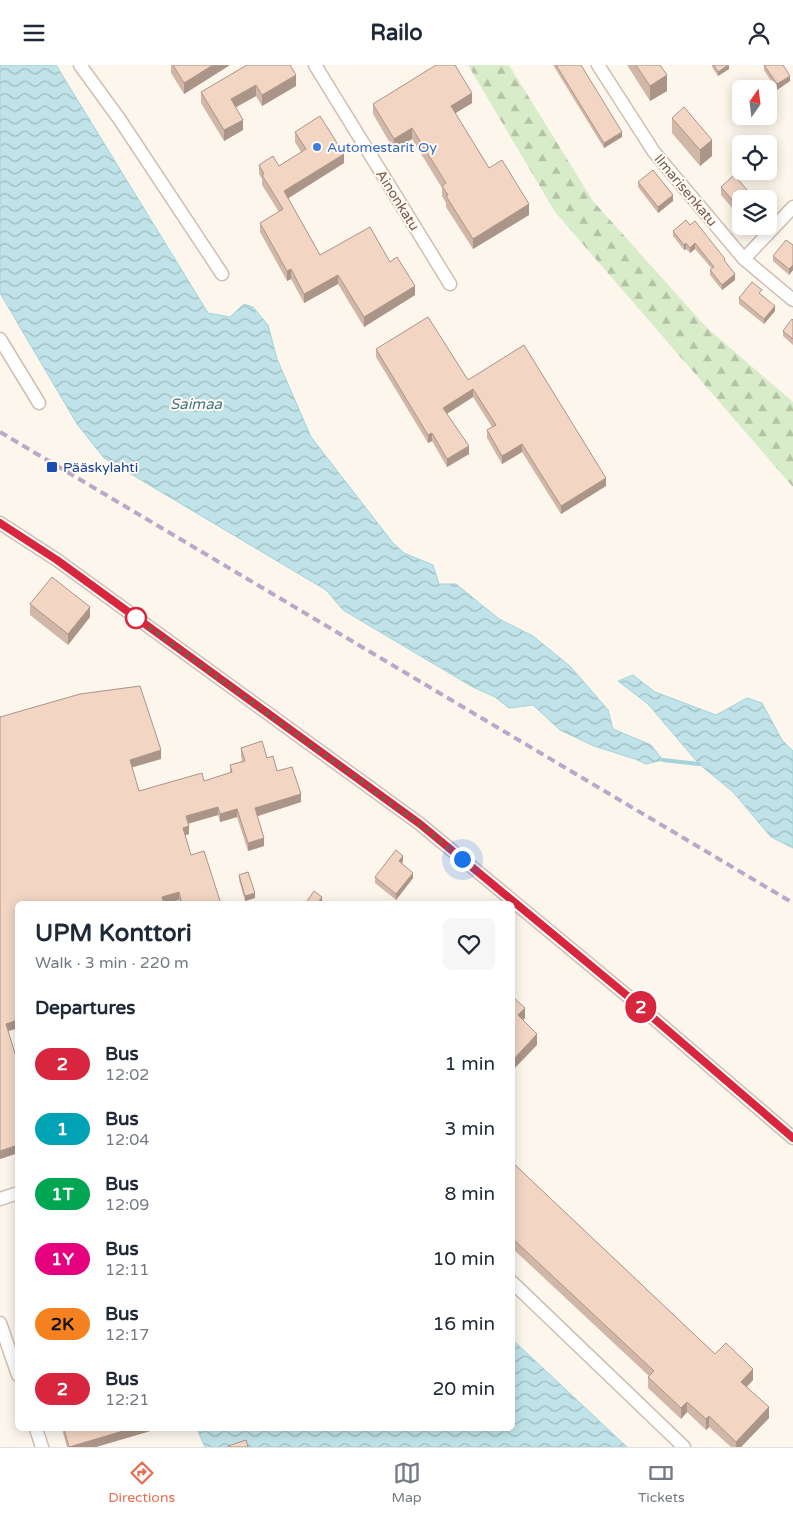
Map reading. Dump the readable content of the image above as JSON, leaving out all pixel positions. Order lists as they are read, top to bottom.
{
  "streets": {
    "street": ["Ilmarisenkatu", "Ainonkatu"]
  },
  "water": ["Saimaa"],
  "places": {
    "other": ["Automestarit Oy"],
    "transit": ["Pääskylahti"]
  },
  "lines": ["bus line 2"],
  "north": "top",
  "page": {
    "header": "Railo",
    "on_map": "2",
    "heading": [
      ["UPM Konttori", "Walk · 3 min · 220 m"],
      "Departures"
    ],
    "list": [
      {
        "mark": "2",
        "name": "Bus",
        "note": "12:02",
        "value": "1 min"
      },
      {
        "mark": "1",
        "name": "Bus",
        "note": "12:04",
        "value": "3 min"
      },
      {
        "mark": "1T",
        "name": "Bus",
        "note": "12:09",
        "value": "8 min"
      },
      {
        "mark": "1Y",
        "name": "Bus",
        "note": "12:11",
        "value": "10 min"
      },
      {
        "mark": "2K",
        "name": "Bus",
        "note": "12:17",
        "value": "16 min"
      },
      {
        "mark": "2",
        "name": "Bus",
        "note": "12:21",
        "value": "20 min"
      }
    ],
    "tabs": ["Directions", "Map", "Tickets"]
  }
}
